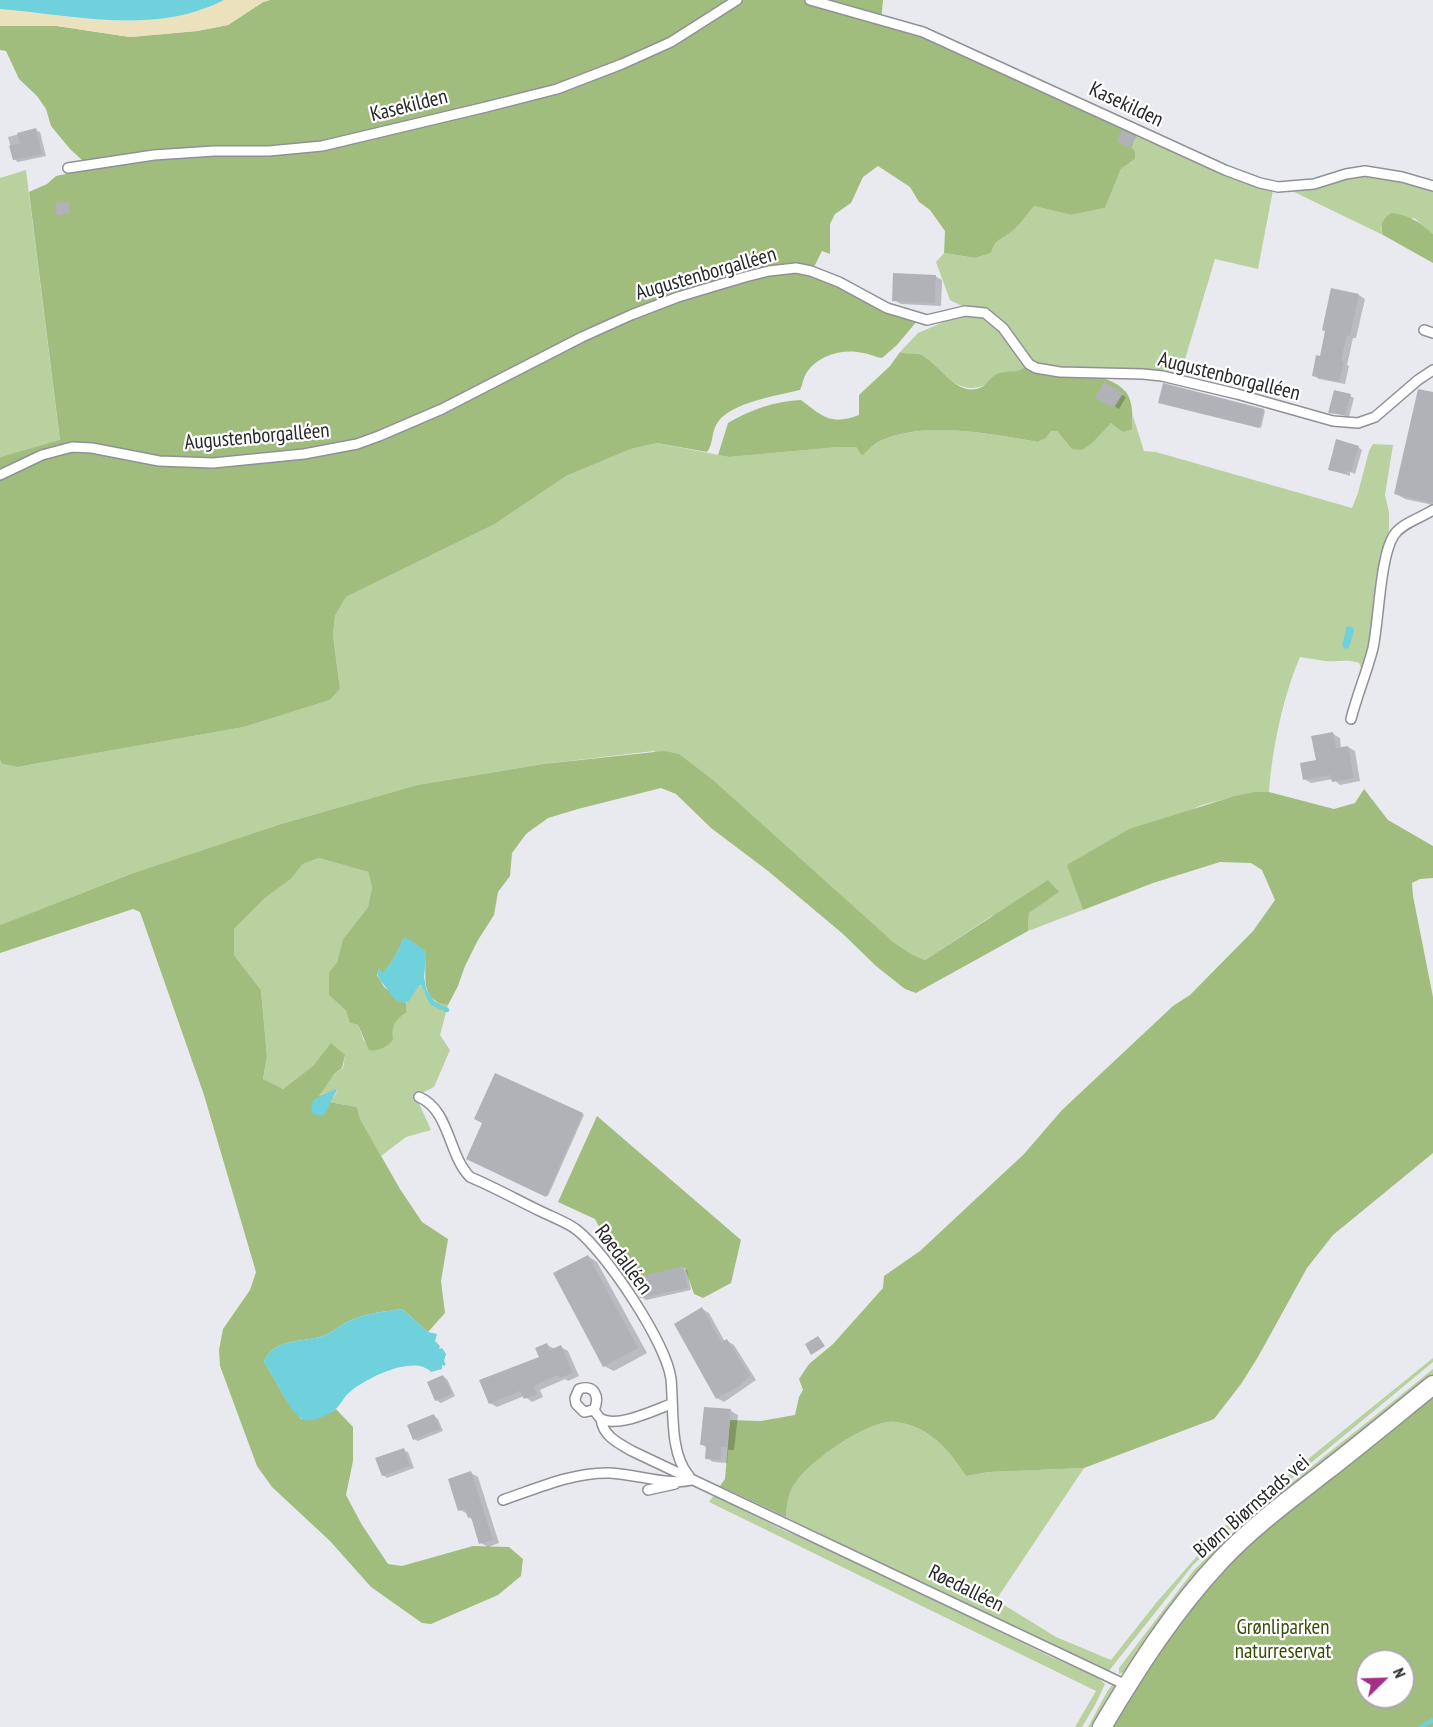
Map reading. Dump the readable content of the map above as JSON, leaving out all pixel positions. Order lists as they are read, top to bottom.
{
  "streets": {
    "street": ["Biørn Biørnstads vei"],
    "lane": ["Kasekilden", "Augustenborgalléen", "Røedalléen"]
  },
  "crossings": [
    ["Røedalléen", "Biørn Biørnstads vei"]
  ],
  "parks": ["Grønliparken naturreservat"],
  "north": "top right"
}
